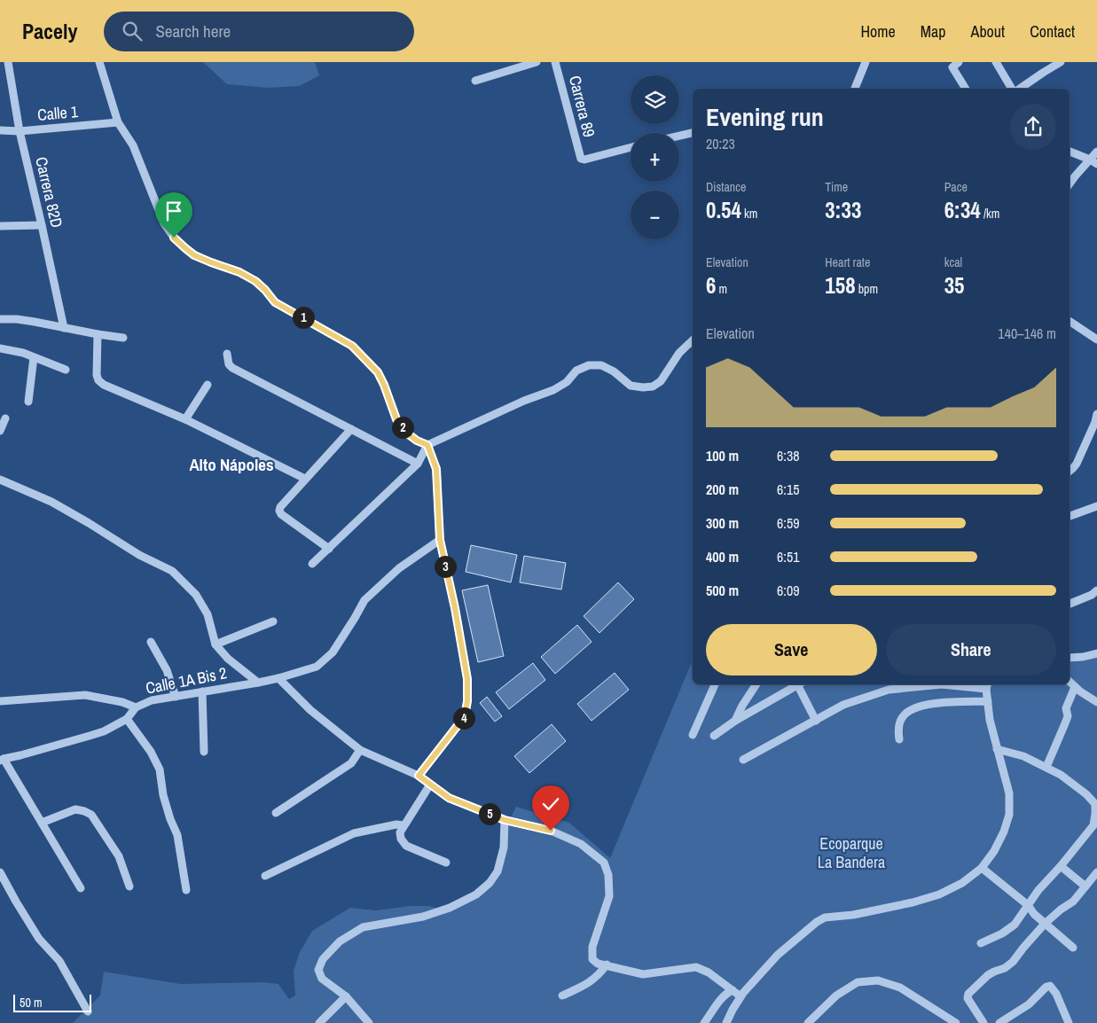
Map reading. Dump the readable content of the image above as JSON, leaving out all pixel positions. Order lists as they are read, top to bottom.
{
  "streets": {
    "street": [
      "Carrera 89",
      "Calle 1",
      "Carrera 82D",
      "Calle 1A Bis 2"
    ]
  },
  "crossings": [
    ["Calle 1", "Carrera 82D"]
  ],
  "districts": ["Alto Nápoles"],
  "parks": ["Ecoparque La Bandera"],
  "scale_bar": "50 m",
  "page": {
    "header": "Pacely",
    "search": "Search here",
    "nav": [
      "Home",
      "Map",
      "About",
      "Contact"
    ],
    "map_buttons": ["+", "−"],
    "heading": ["Evening run", "20:23"],
    "stats": [
      ["Distance", "0.54 km"],
      ["Time", "3:33"],
      ["Pace", "6:34 /km"],
      ["Elevation", "6 m"],
      ["Heart rate", "158 bpm"],
      ["kcal", "35"]
    ],
    "pins": [
      "1",
      "2",
      "3",
      "4",
      "5"
    ],
    "chart": ["Elevation", "140–146 m"],
    "list": [
      {
        "name": "100 m",
        "note": "6:38"
      },
      {
        "name": "200 m",
        "note": "6:15"
      },
      {
        "name": "300 m",
        "note": "6:59"
      },
      {
        "name": "400 m",
        "note": "6:51"
      },
      {
        "name": "500 m",
        "note": "6:09"
      }
    ],
    "buttons": ["Save", "Share"],
    "scale": "50 m"
  }
}
